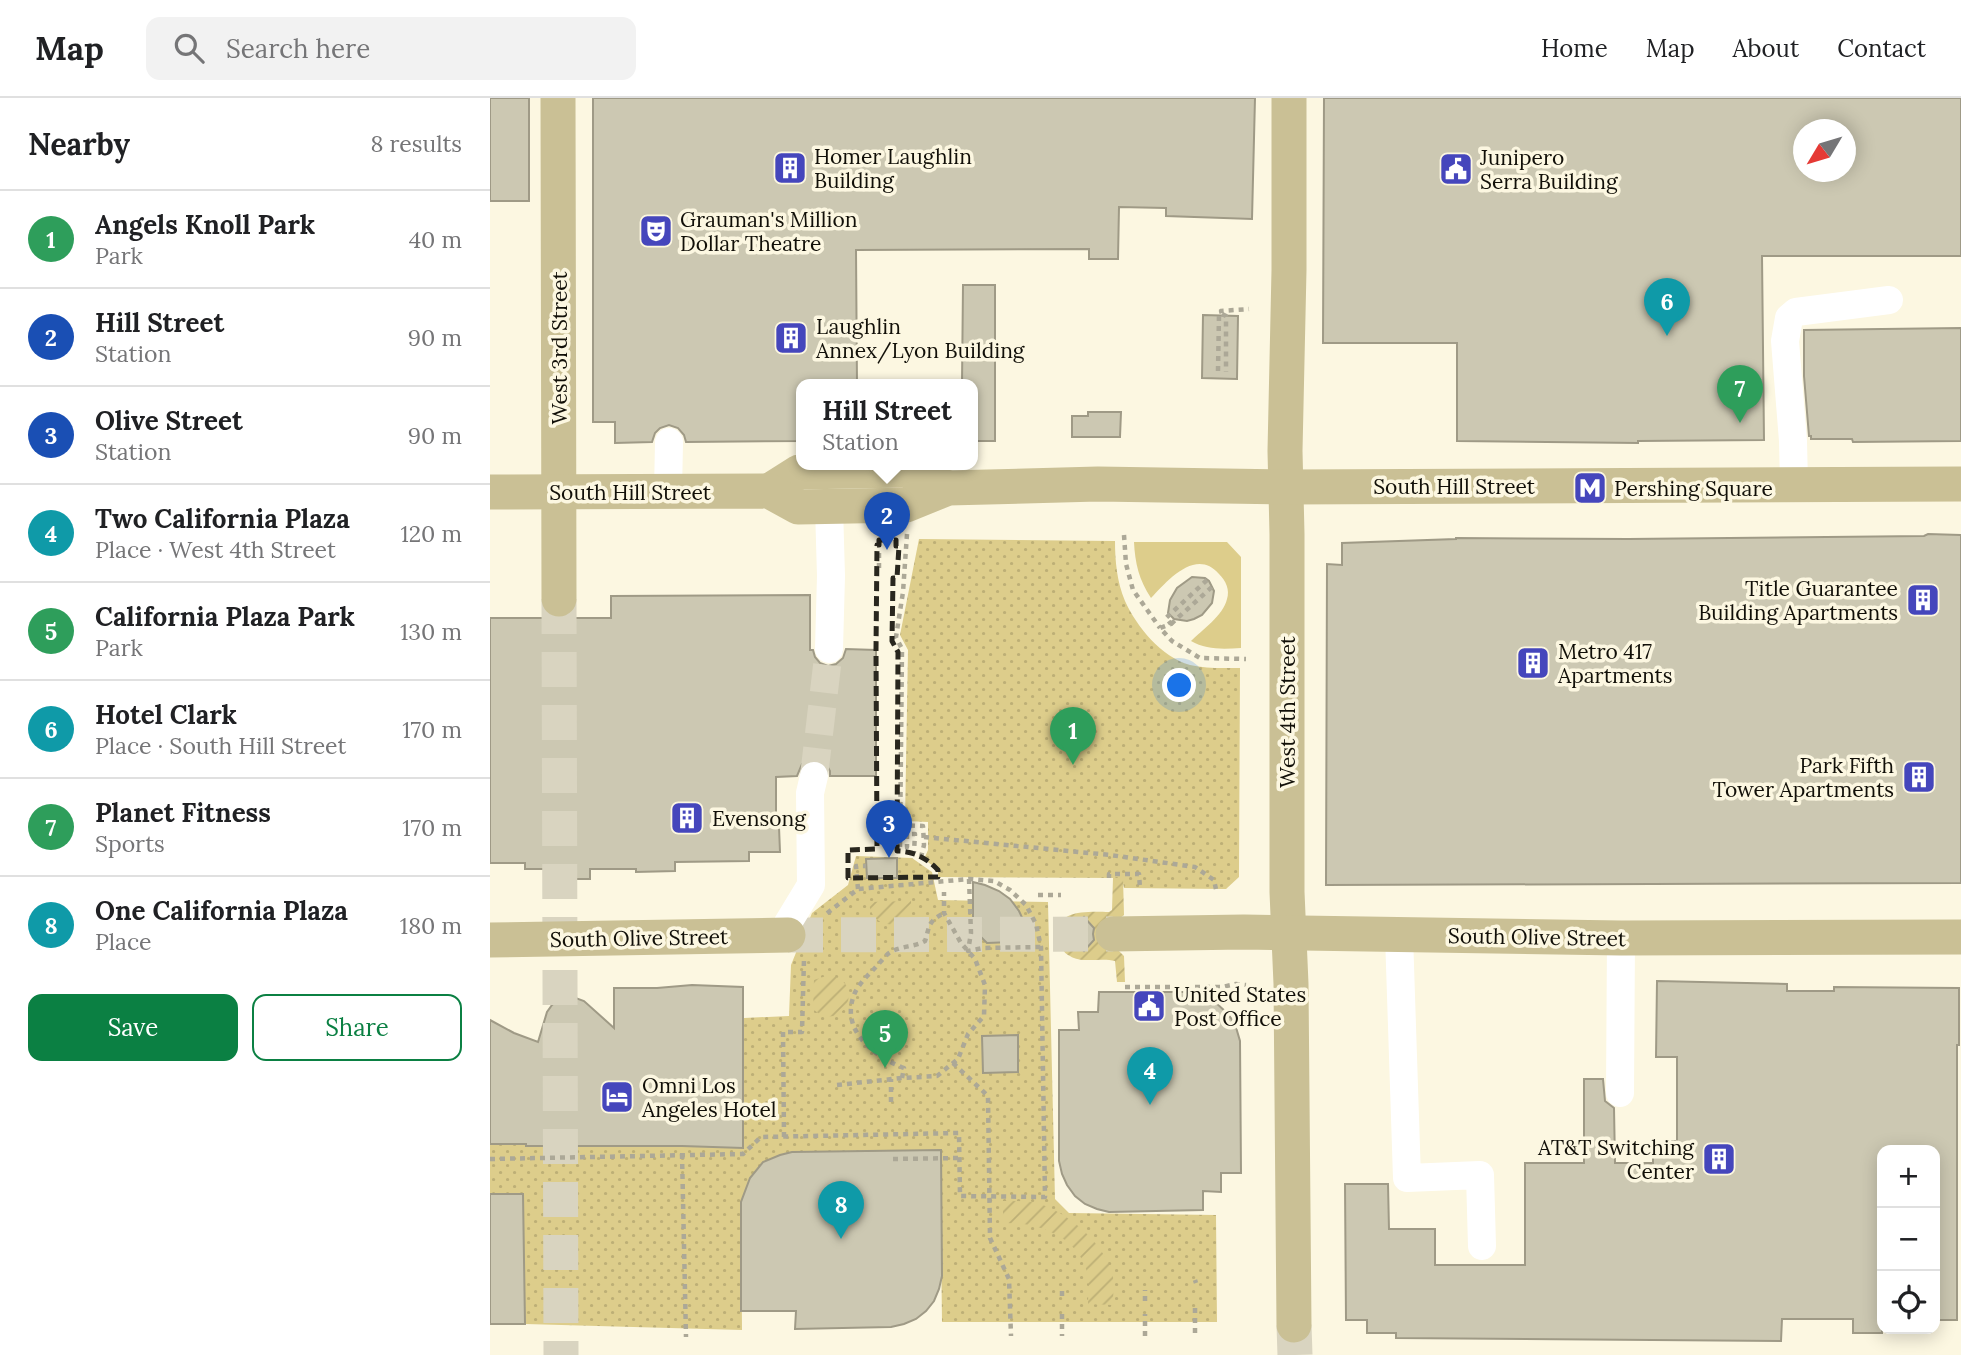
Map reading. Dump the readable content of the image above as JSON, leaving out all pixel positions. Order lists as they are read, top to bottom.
{
  "streets": {
    "main road": [
      "West 3rd Street",
      "South Hill Street",
      "West 4th Street",
      "South Olive Street"
    ]
  },
  "crossings": [
    ["West 3rd Street", "South Hill Street"],
    ["South Hill Street", "West 4th Street"],
    ["West 4th Street", "South Olive Street"]
  ],
  "places": {
    "building": [
      "Homer Laughlin Building",
      "Laughlin Annex/Lyon Building",
      "Title Guarantee Building Apartments",
      "Metro 417 Apartments",
      "Park Fifth Tower Apartments",
      "Evensong",
      "AT&T Switching Center"
    ],
    "public building": ["Junipero Serra Building", "United States Post Office"],
    "theatre": ["Grauman's Million Dollar Theatre"],
    "metro station": ["Pershing Square"],
    "hotel": ["Omni Los Angeles Hotel"]
  },
  "north": "bottom left",
  "page": {
    "header": "Map",
    "search": "Search here",
    "nav": [
      "Home",
      "Map",
      "About",
      "Contact"
    ],
    "heading": ["Nearby", "8 results"],
    "list": [
      {
        "mark": "1",
        "name": "Angels Knoll Park",
        "note": "Park",
        "value": "40 m"
      },
      {
        "mark": "2",
        "name": "Hill Street",
        "note": "Station",
        "value": "90 m"
      },
      {
        "mark": "3",
        "name": "Olive Street",
        "note": "Station",
        "value": "90 m"
      },
      {
        "mark": "4",
        "name": "Two California Plaza",
        "note": "Place · West 4th Street",
        "value": "120 m"
      },
      {
        "mark": "5",
        "name": "California Plaza Park",
        "note": "Park",
        "value": "130 m"
      },
      {
        "mark": "6",
        "name": "Hotel Clark",
        "note": "Place · South Hill Street",
        "value": "170 m"
      },
      {
        "mark": "7",
        "name": "Planet Fitness",
        "note": "Sports",
        "value": "170 m"
      },
      {
        "mark": "8",
        "name": "One California Plaza",
        "note": "Place",
        "value": "180 m"
      }
    ],
    "pins": [
      "6",
      "7",
      "2",
      "1",
      "3",
      "5",
      "4",
      "8"
    ],
    "popup": ["Hill Street", "Station"],
    "buttons": ["Save", "Share"],
    "map_buttons": ["+", "−"]
  }
}
